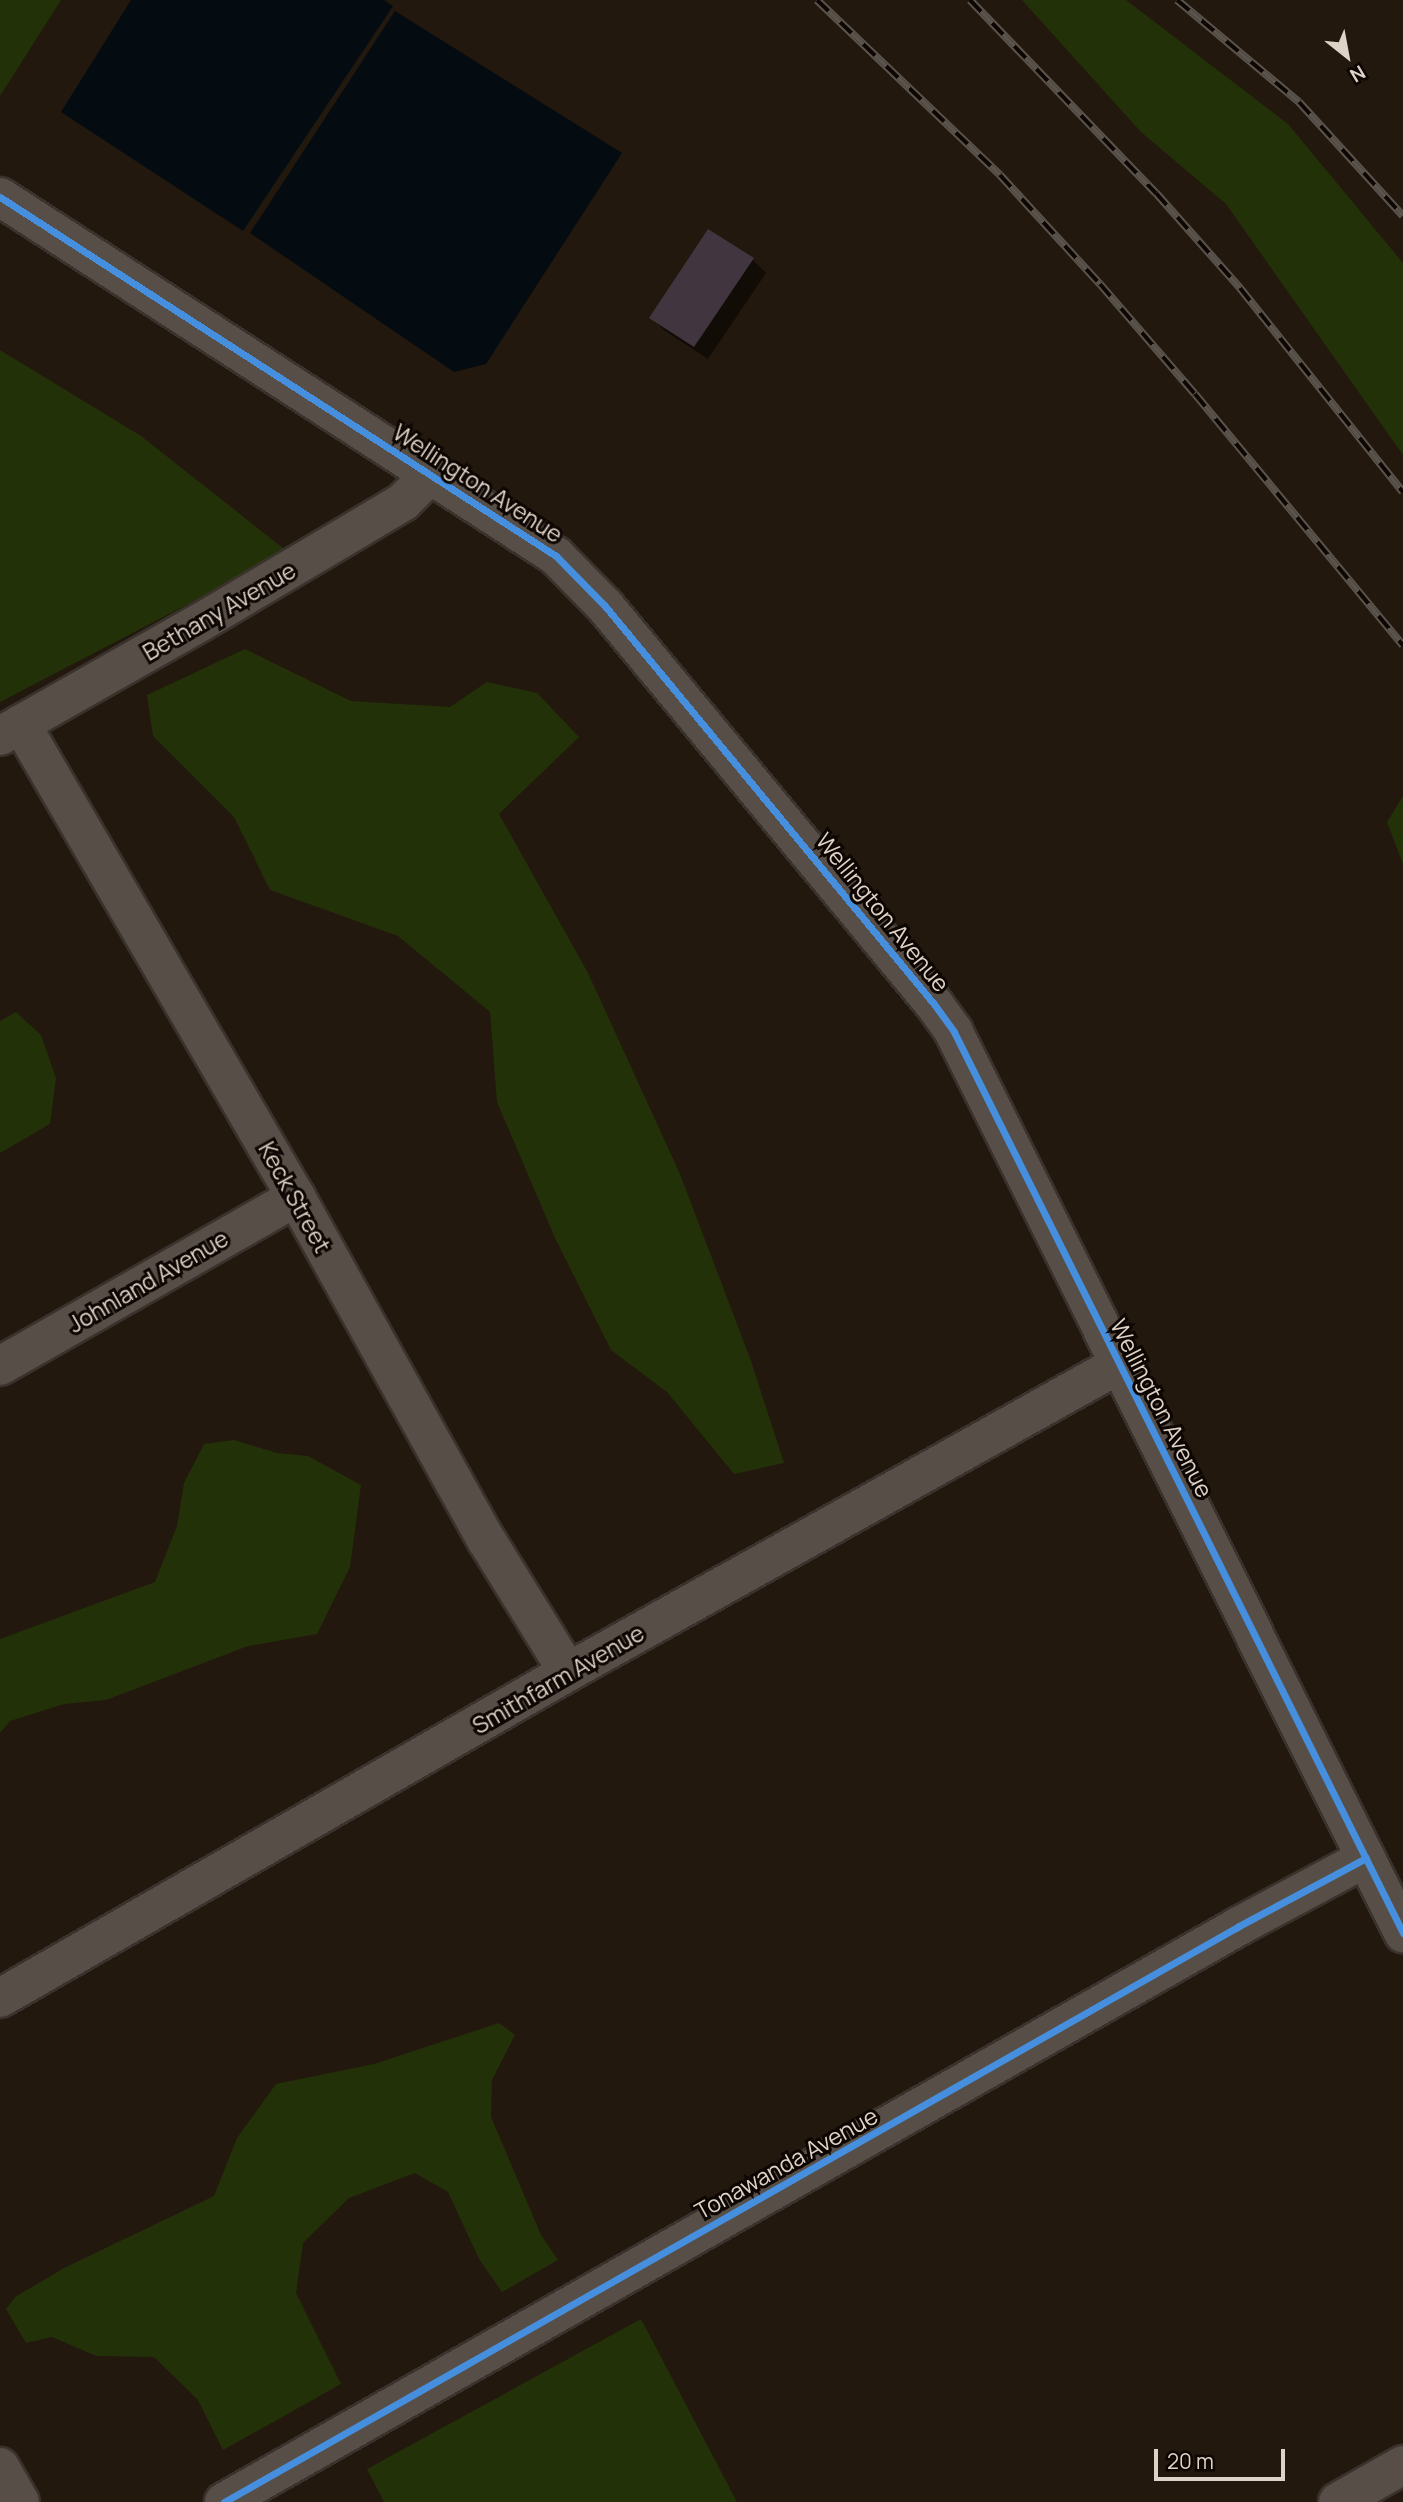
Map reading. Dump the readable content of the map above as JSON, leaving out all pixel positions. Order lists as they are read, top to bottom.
{
  "streets": {
    "street": [
      "Wellington Avenue",
      "Bethany Avenue",
      "Keck Street",
      "Johnland Avenue",
      "Smithfarm Avenue",
      "Tonawanda Avenue"
    ]
  },
  "crossings": [
    ["Wellington Avenue", "Bethany Avenue"],
    ["Wellington Avenue", "Smithfarm Avenue"],
    ["Wellington Avenue", "Tonawanda Avenue"],
    ["Bethany Avenue", "Keck Street"],
    ["Keck Street", "Johnland Avenue"],
    ["Keck Street", "Smithfarm Avenue"]
  ],
  "scale_bar": "20 m",
  "north": "bottom right"
}
